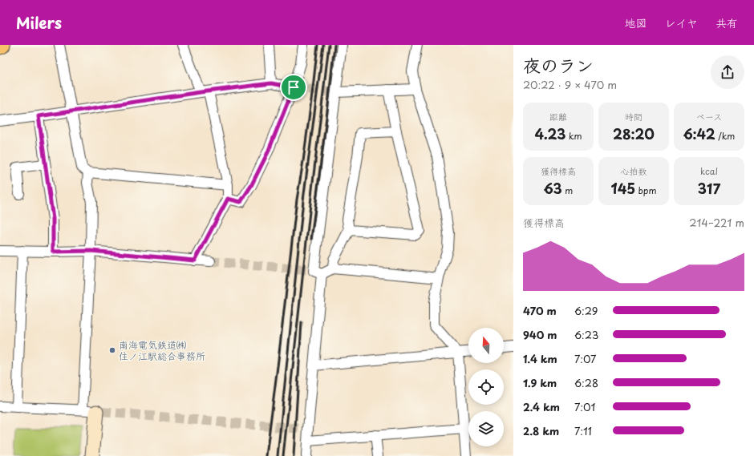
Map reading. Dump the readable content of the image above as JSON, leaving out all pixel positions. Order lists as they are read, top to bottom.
{
  "places": ["南海電気鉄道㈱ 住ノ江駅総合事務所"],
  "north": "top",
  "page": {
    "header": "Milers",
    "nav": ["地図", "レイヤ", "共有"],
    "heading": ["夜のラン", "20:22 · 9 × 470 m"],
    "stats": [
      ["距離", "4.23 km"],
      ["時間", "28:20"],
      ["ペース", "6:42 /km"],
      ["獲得標高", "63 m"],
      ["心拍数", "145 bpm"],
      ["kcal", "317"]
    ],
    "chart": ["獲得標高", "214–221 m"],
    "list": [
      {
        "name": "470 m",
        "note": "6:29"
      },
      {
        "name": "940 m",
        "note": "6:23"
      },
      {
        "name": "1.4 km",
        "note": "7:07"
      },
      {
        "name": "1.9 km",
        "note": "6:28"
      },
      {
        "name": "2.4 km",
        "note": "7:01"
      },
      {
        "name": "2.8 km",
        "note": "7:11"
      }
    ]
  }
}
